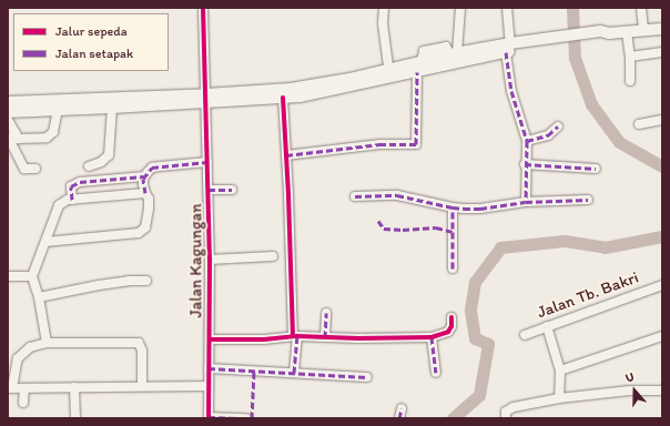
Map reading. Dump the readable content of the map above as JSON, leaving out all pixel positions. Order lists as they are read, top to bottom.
{
  "streets": {
    "street": ["Jalan Kagungan", "Jalan Tb. Bakri"]
  },
  "legend": ["Jalur sepeda", "Jalan setapak"],
  "north": "top"
}
